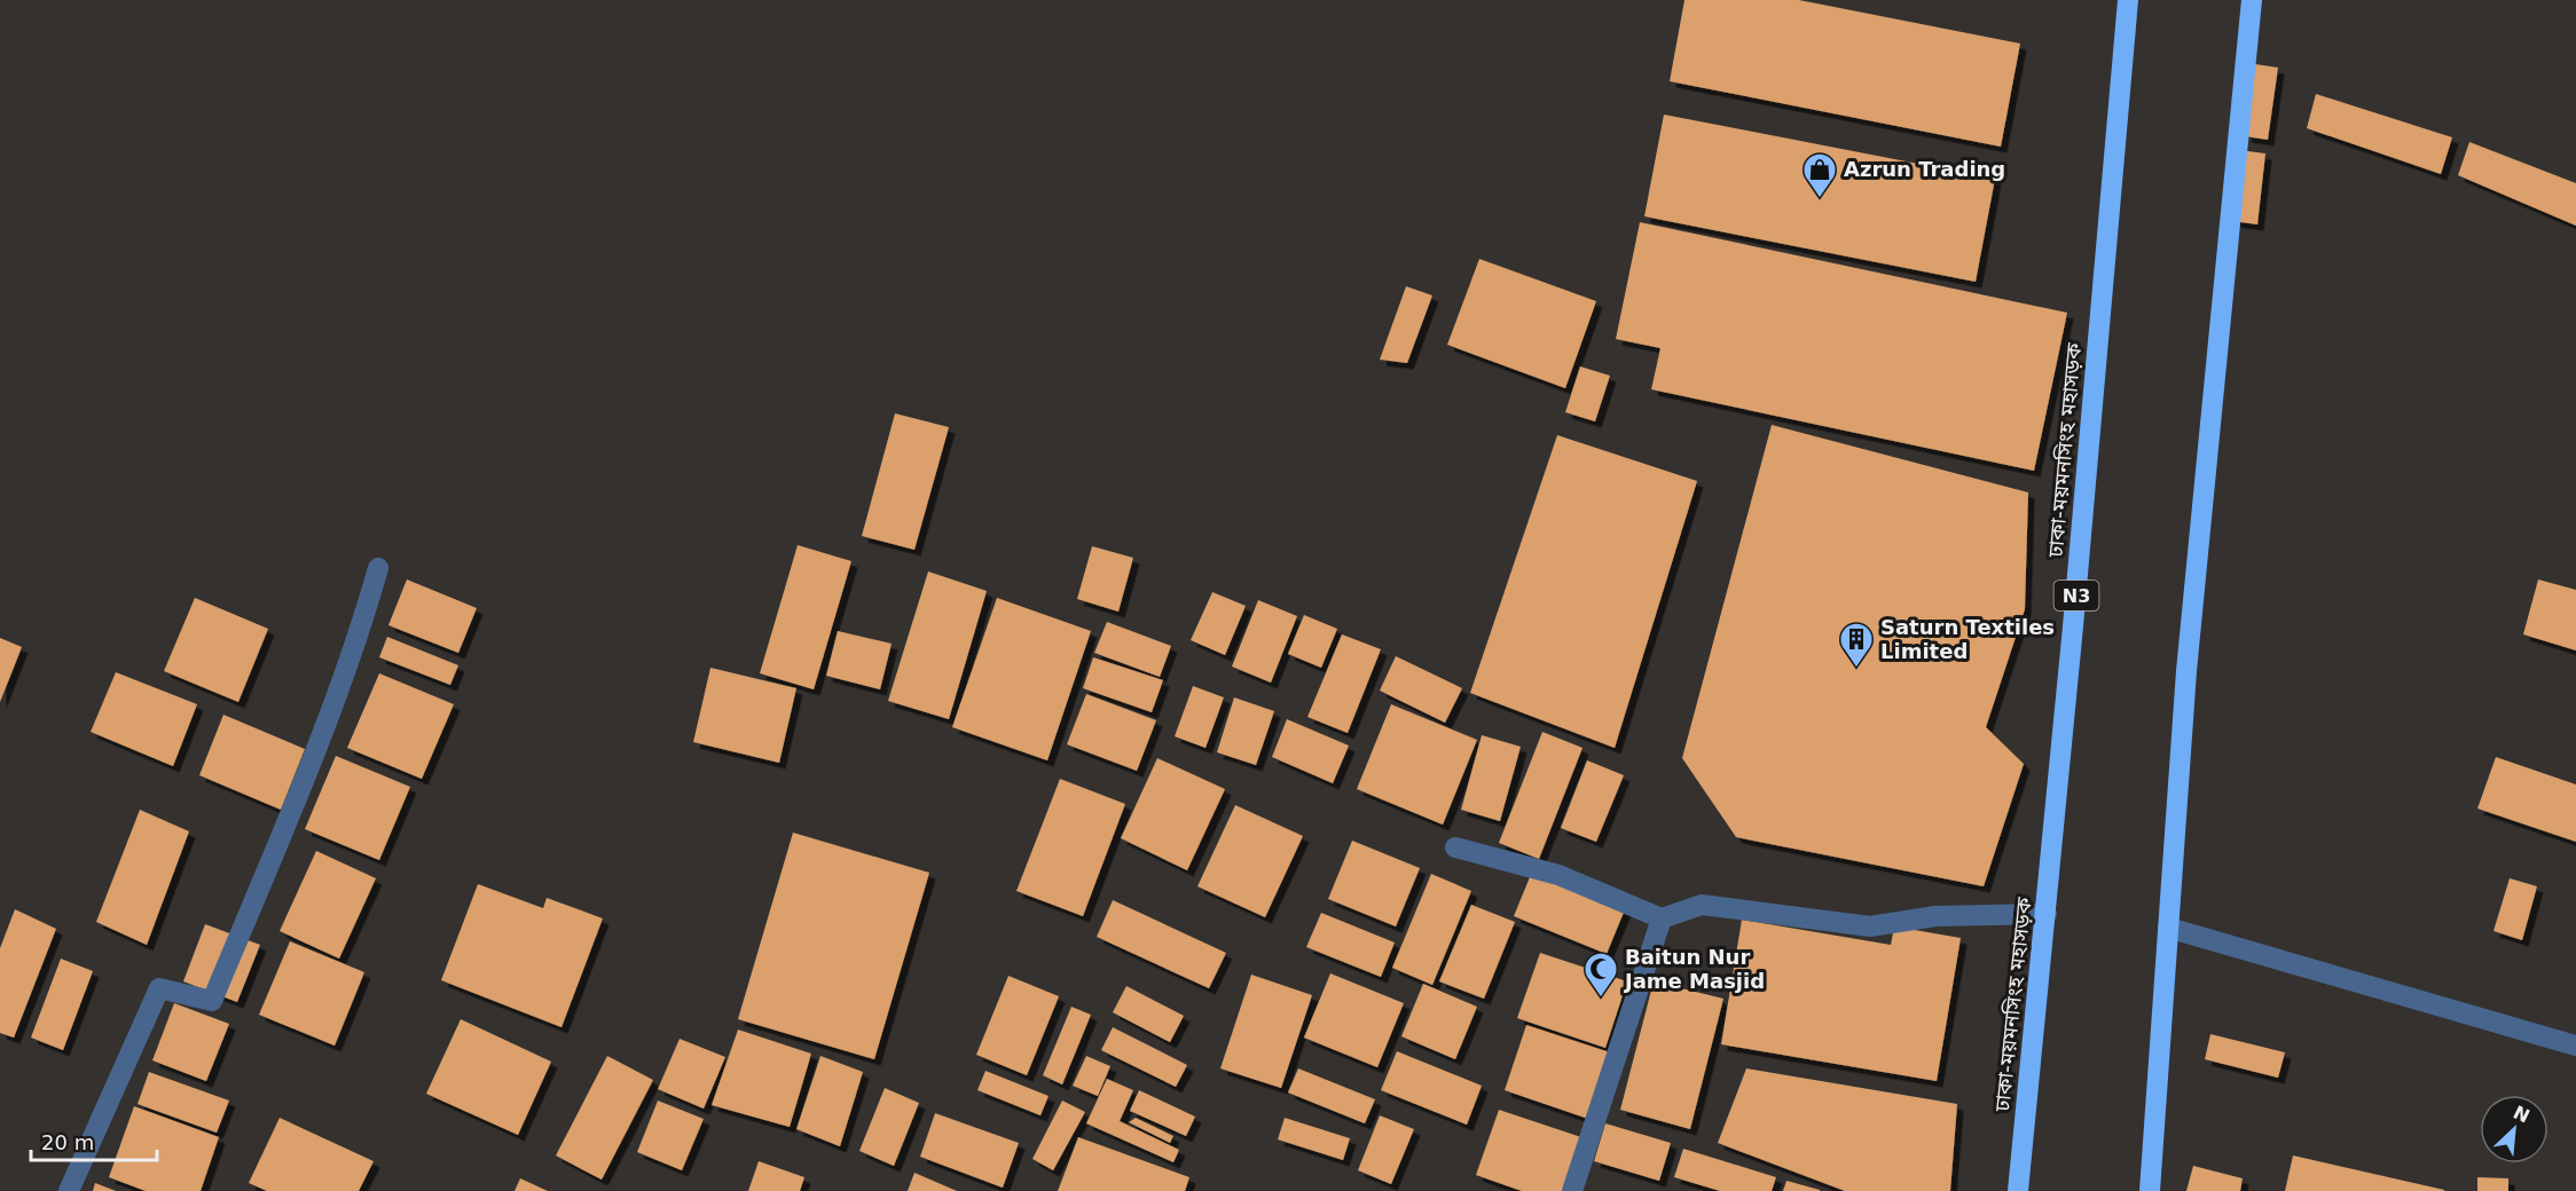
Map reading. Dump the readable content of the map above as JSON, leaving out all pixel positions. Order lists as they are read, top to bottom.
{
  "streets": {
    "highway": ["ঢাকা-ময়মনসিংহ মহাসড়ক", "N3"]
  },
  "places": {
    "shop": ["Azrun Trading"],
    "building": ["Saturn Textiles Limited"],
    "mosque": ["Baitun Nur Jame Masjid"]
  },
  "scale_bar": "20 m",
  "north": "top right"
}
